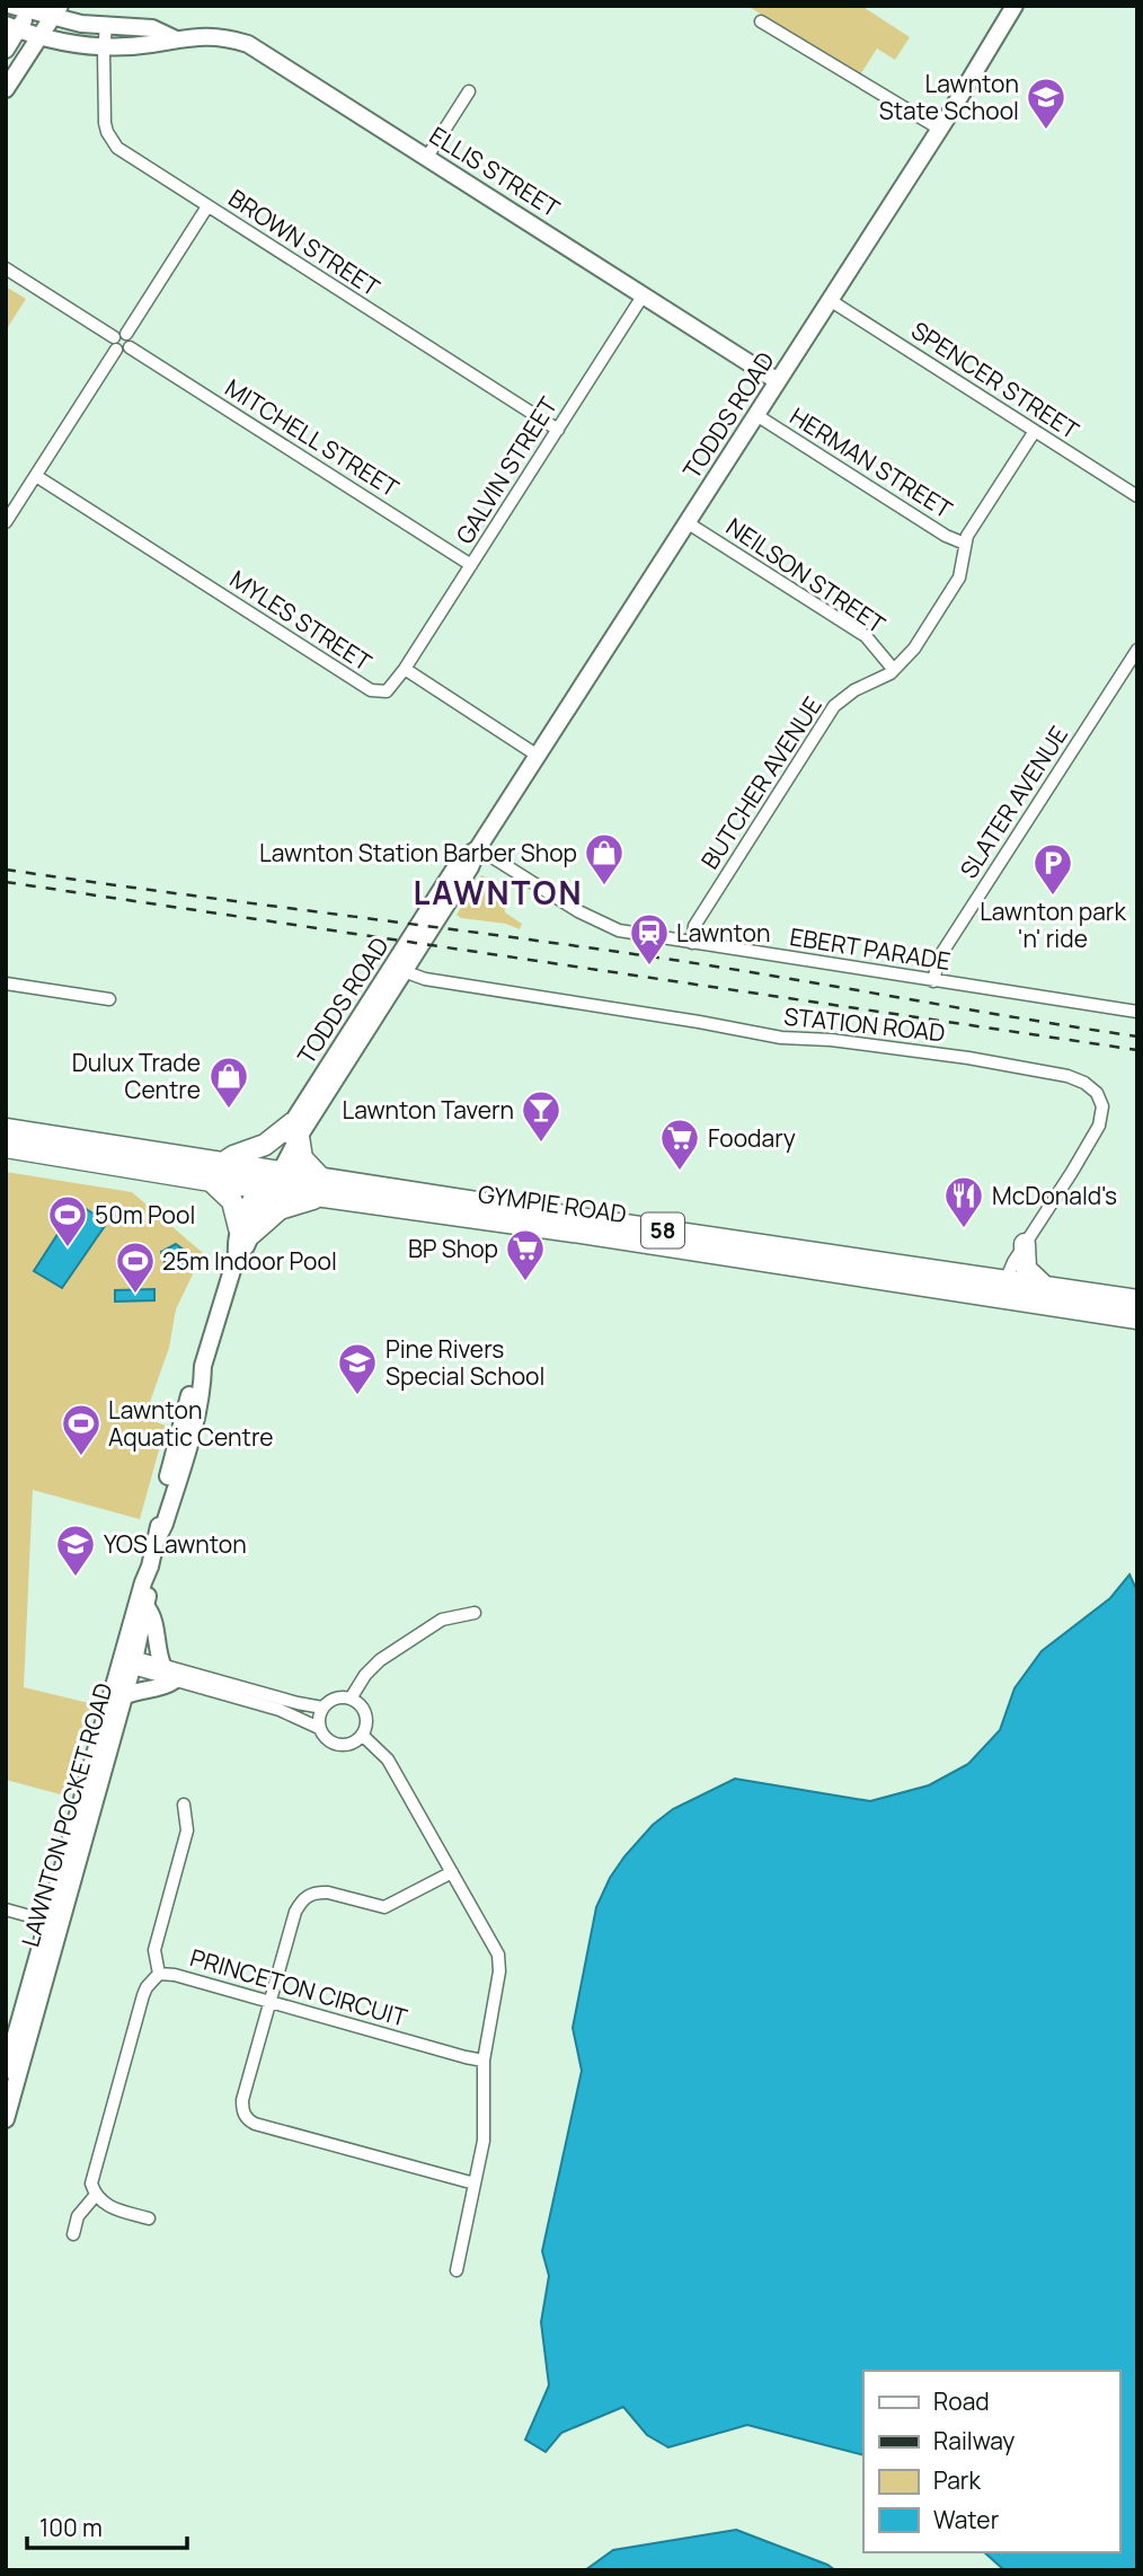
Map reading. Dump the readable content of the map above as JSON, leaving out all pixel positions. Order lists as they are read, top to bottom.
{
  "streets": {
    "highway": ["GYMPIE ROAD", "58"],
    "street": [
      "ELLIS STREET",
      "BROWN STREET",
      "SPENCER STREET",
      "TODDS ROAD",
      "MITCHELL STREET",
      "HERMAN STREET",
      "GALVIN STREET",
      "NEILSON STREET",
      "MYLES STREET",
      "BUTCHER AVENUE",
      "SLATER AVENUE",
      "EBERT PARADE",
      "STATION ROAD",
      "LAWNTON POCKET ROAD",
      "PRINCETON CIRCUIT"
    ]
  },
  "crossings": [
    ["ELLIS STREET", "BROWN STREET"],
    ["ELLIS STREET", "TODDS ROAD"],
    ["ELLIS STREET", "GALVIN STREET"],
    ["BROWN STREET", "GALVIN STREET"],
    ["SPENCER STREET", "TODDS ROAD"],
    ["SPENCER STREET", "BUTCHER AVENUE"],
    ["TODDS ROAD", "HERMAN STREET"],
    ["TODDS ROAD", "NEILSON STREET"],
    ["TODDS ROAD", "MYLES STREET"],
    ["TODDS ROAD", "EBERT PARADE"],
    ["TODDS ROAD", "STATION ROAD"],
    ["TODDS ROAD", "GYMPIE ROAD"],
    ["TODDS ROAD", "LAWNTON POCKET ROAD"],
    ["MITCHELL STREET", "GALVIN STREET"],
    ["HERMAN STREET", "BUTCHER AVENUE"],
    ["GALVIN STREET", "MYLES STREET"],
    ["NEILSON STREET", "BUTCHER AVENUE"],
    ["BUTCHER AVENUE", "EBERT PARADE"],
    ["SLATER AVENUE", "EBERT PARADE"],
    ["STATION ROAD", "GYMPIE ROAD"],
    ["GYMPIE ROAD", "LAWNTON POCKET ROAD"]
  ],
  "districts": ["LAWNTON"],
  "places": {
    "school or university": ["Lawnton State School", "Pine Rivers Special School", "YOS Lawnton"],
    "shop": ["Lawnton Station Barber Shop", "Dulux Trade Centre"],
    "parking": ["Lawnton park 'n' ride"],
    "station": ["Lawnton"],
    "bar": ["Lawnton Tavern"],
    "supermarket": ["Foodary", "BP Shop"],
    "restaurant": ["McDonald's"],
    "sports": ["50m Pool", "25m Indoor Pool", "Lawnton Aquatic Centre"]
  },
  "legend": [
    "Road",
    "Railway",
    "Park",
    "Water"
  ],
  "scale_bar": "100 m"
}
